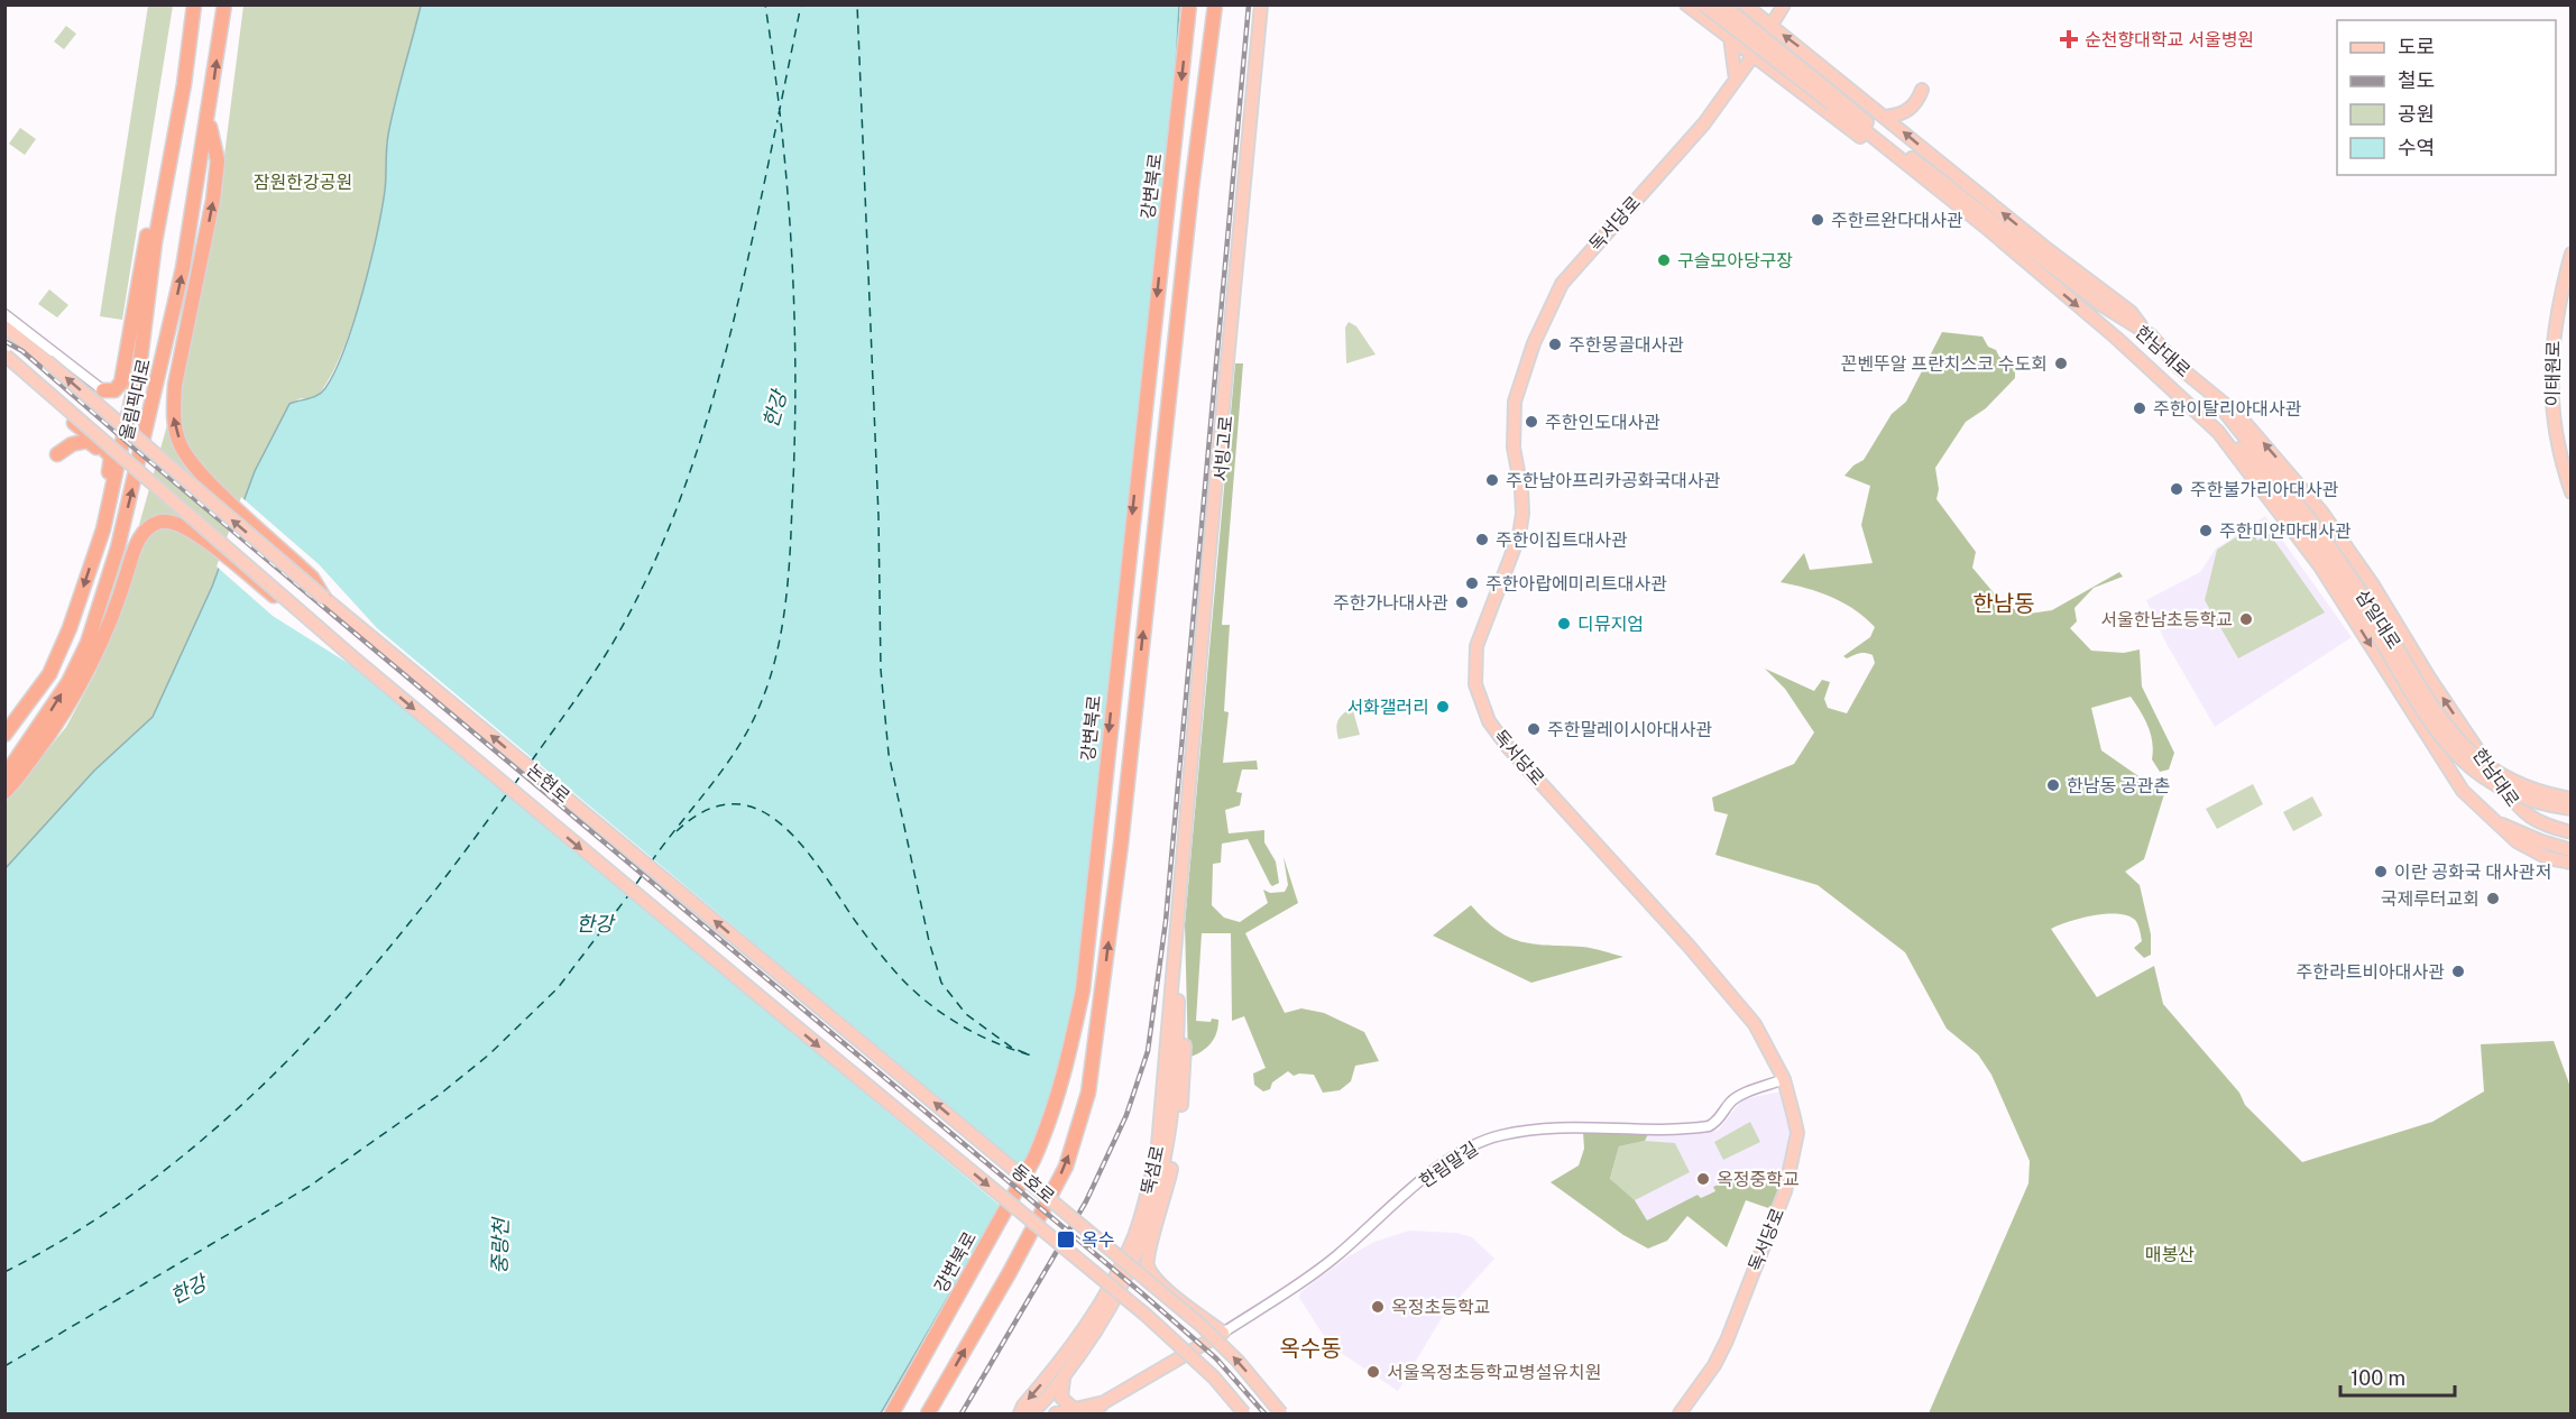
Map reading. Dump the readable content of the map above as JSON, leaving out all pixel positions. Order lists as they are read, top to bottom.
{
  "streets": {
    "highway": ["강변북로", "올림픽대로"],
    "main road": [
      "독서당로",
      "한남대로",
      "이태원로",
      "서빙고로",
      "삼일대로",
      "논현로",
      "뚝섬로",
      "동호로"
    ],
    "street": ["한림말길"]
  },
  "crossings": [
    ["독서당로", "한림말길"],
    ["한남대로", "삼일대로"],
    ["서빙고로", "뚝섬로"],
    ["논현로", "동호로"]
  ],
  "districts": ["한남동", "옥수동"],
  "water": ["한강", "중랑천"],
  "parks": ["잠원한강공원", "매봉산"],
  "places": {
    "health": ["순천향대학교 서울병원"],
    "other": [
      "주한르완다대사관",
      "구슬모아당구장",
      "주한몽골대사관",
      "꼰벤뚜알 프란치스코 수도회",
      "주한이탈리아대사관",
      "주한인도대사관",
      "주한남아프리카공화국대사관",
      "주한불가리아대사관",
      "주한미얀마대사관",
      "주한이집트대사관",
      "주한아랍에미리트대사관",
      "주한가나대사관",
      "서울한남초등학교",
      "디뮤지엄",
      "서화갤러리",
      "주한말레이시아대사관",
      "한남동 공관촌",
      "이란 공화국 대사관저",
      "국제루터교회",
      "주한라트비아대사관",
      "옥정중학교",
      "옥정초등학교",
      "서울옥정초등학교병설유치원"
    ],
    "transit": ["옥수"]
  },
  "legend": [
    "도로",
    "철도",
    "공원",
    "수역"
  ],
  "scale_bar": "100 m"
}
